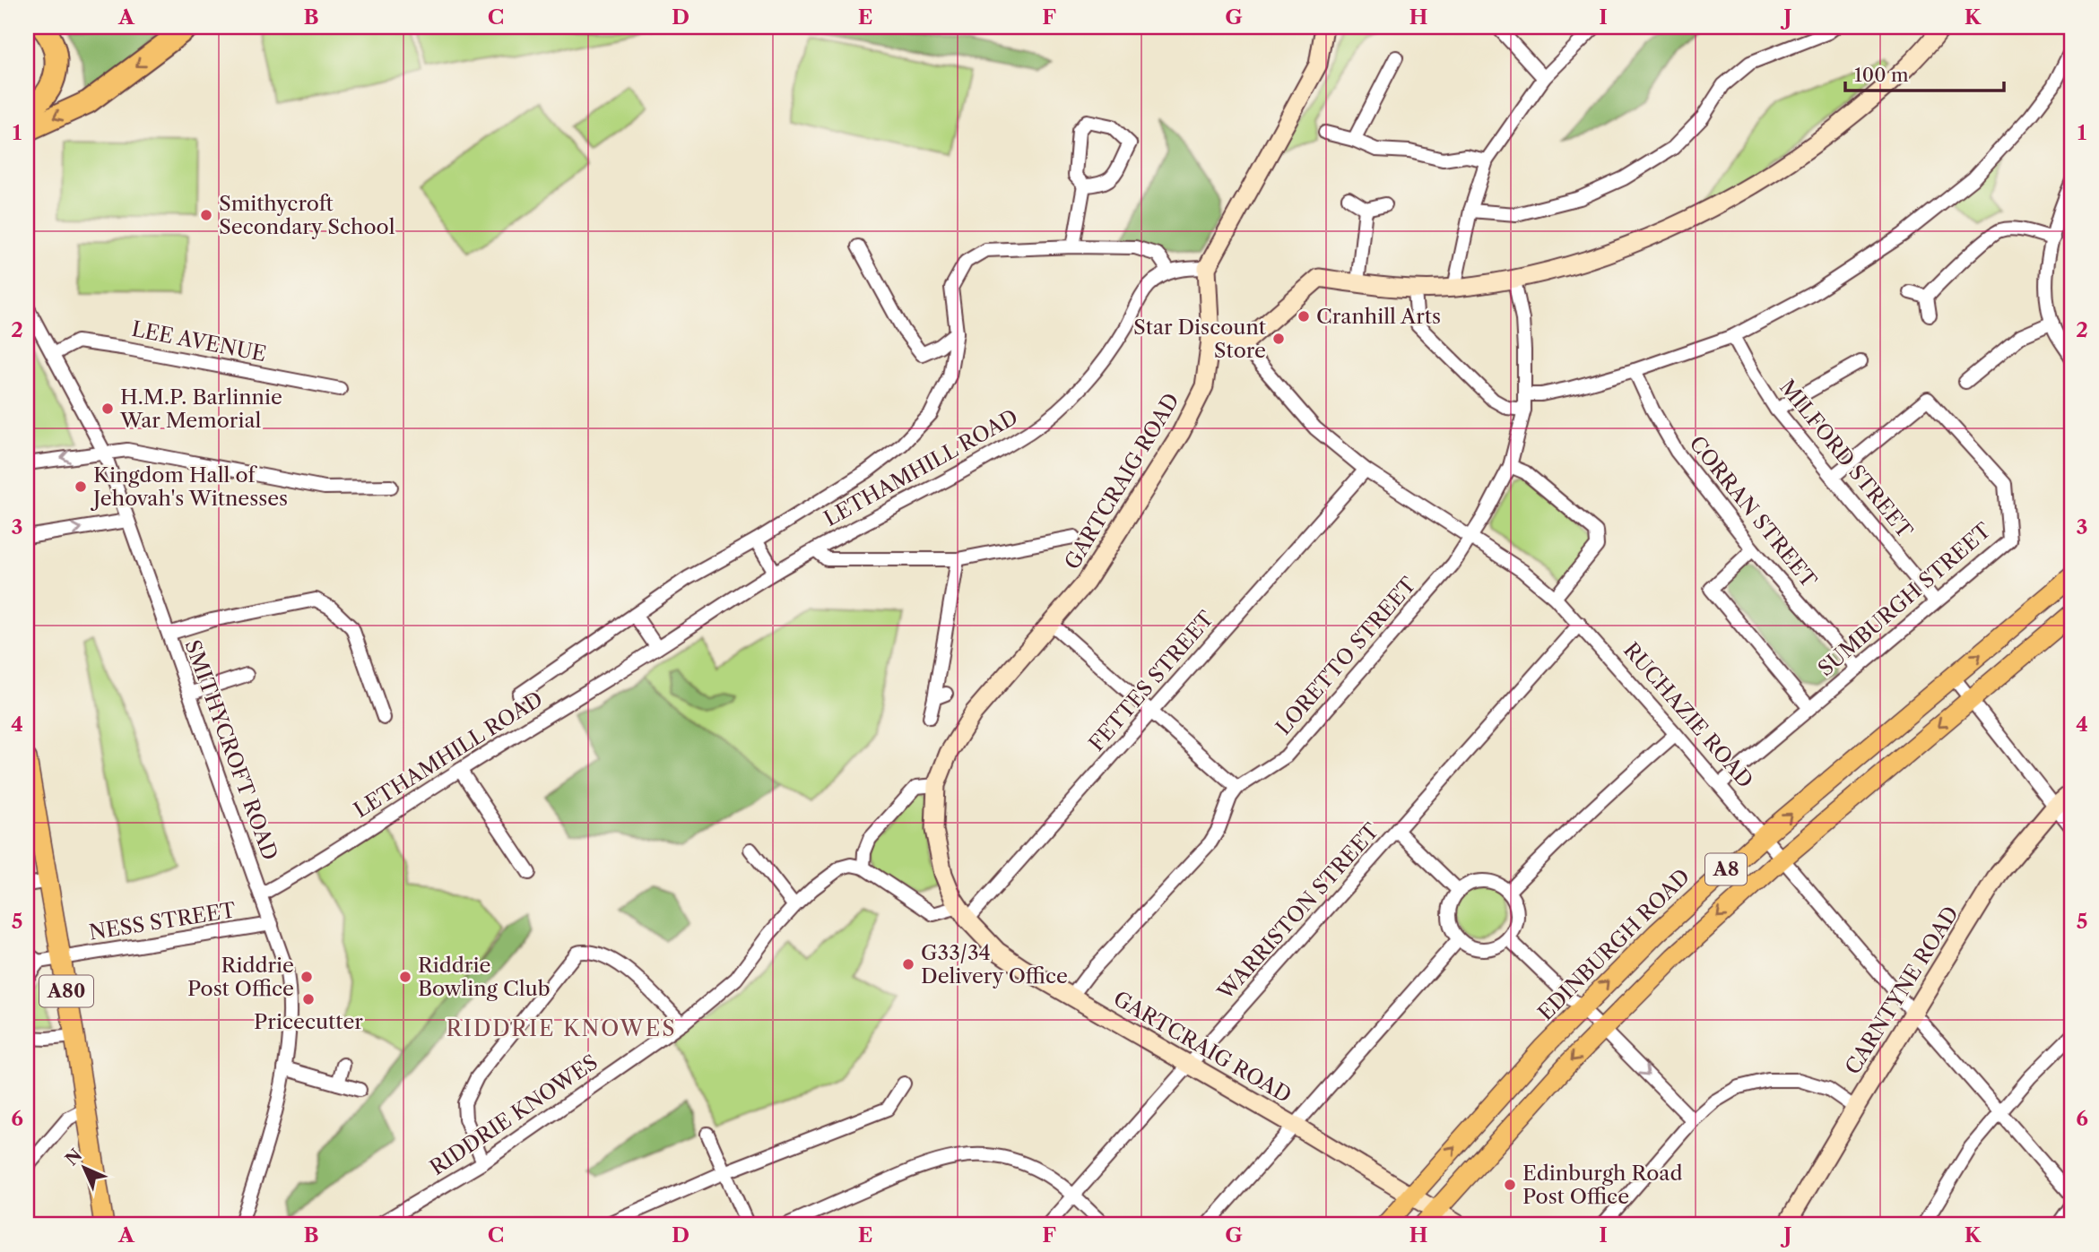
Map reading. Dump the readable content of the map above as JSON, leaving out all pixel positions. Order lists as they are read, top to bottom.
{
  "streets": {
    "main road": ["A8", "EDINBURGH ROAD", "A80"],
    "street": [
      "LEE AVENUE",
      "MILFORD STREET",
      "LETHAMHILL ROAD",
      "GARTCRAIG ROAD",
      "CORRAN STREET",
      "SUMBURGH STREET",
      "LORETTO STREET",
      "FETTES STREET",
      "RUCHAZIE ROAD",
      "SMITHYCROFT ROAD",
      "WARRISTON STREET",
      "NESS STREET",
      "CARNTYNE ROAD",
      "RIDDRIE KNOWES"
    ]
  },
  "crossings": [
    ["LEE AVENUE", "SMITHYCROFT ROAD"],
    ["MILFORD STREET", "SUMBURGH STREET"],
    ["LETHAMHILL ROAD", "SMITHYCROFT ROAD"],
    ["GARTCRAIG ROAD", "FETTES STREET"],
    ["GARTCRAIG ROAD", "A8"],
    ["GARTCRAIG ROAD", "WARRISTON STREET"],
    ["GARTCRAIG ROAD", "EDINBURGH ROAD"],
    ["CORRAN STREET", "SUMBURGH STREET"],
    ["SUMBURGH STREET", "RUCHAZIE ROAD"],
    ["LORETTO STREET", "RUCHAZIE ROAD"],
    ["FETTES STREET", "RUCHAZIE ROAD"],
    ["RUCHAZIE ROAD", "A8"],
    ["RUCHAZIE ROAD", "WARRISTON STREET"],
    ["RUCHAZIE ROAD", "EDINBURGH ROAD"],
    ["RUCHAZIE ROAD", "CARNTYNE ROAD"],
    ["SMITHYCROFT ROAD", "NESS STREET"],
    ["NESS STREET", "A80"]
  ],
  "districts": ["RIDDRIE KNOWES"],
  "places": [
    "Smithycroft Secondary School",
    "Cranhill Arts",
    "Star Discount Store",
    "H.M.P. Barlinnie War Memorial",
    "Kingdom Hall of Jehovah's Witnesses",
    "G33/34 Delivery Office",
    "Riddrie Post Office",
    "Riddrie Bowling Club",
    "Pricecutter",
    "Edinburgh Road Post Office"
  ],
  "scale_bar": "100 m",
  "north": "top left",
  "grid": {
    "columns": [
      "A",
      "B",
      "C",
      "D",
      "E",
      "F",
      "G",
      "H",
      "I",
      "J",
      "K"
    ],
    "rows": [
      "1",
      "2",
      "3",
      "4",
      "5",
      "6"
    ]
  }
}
